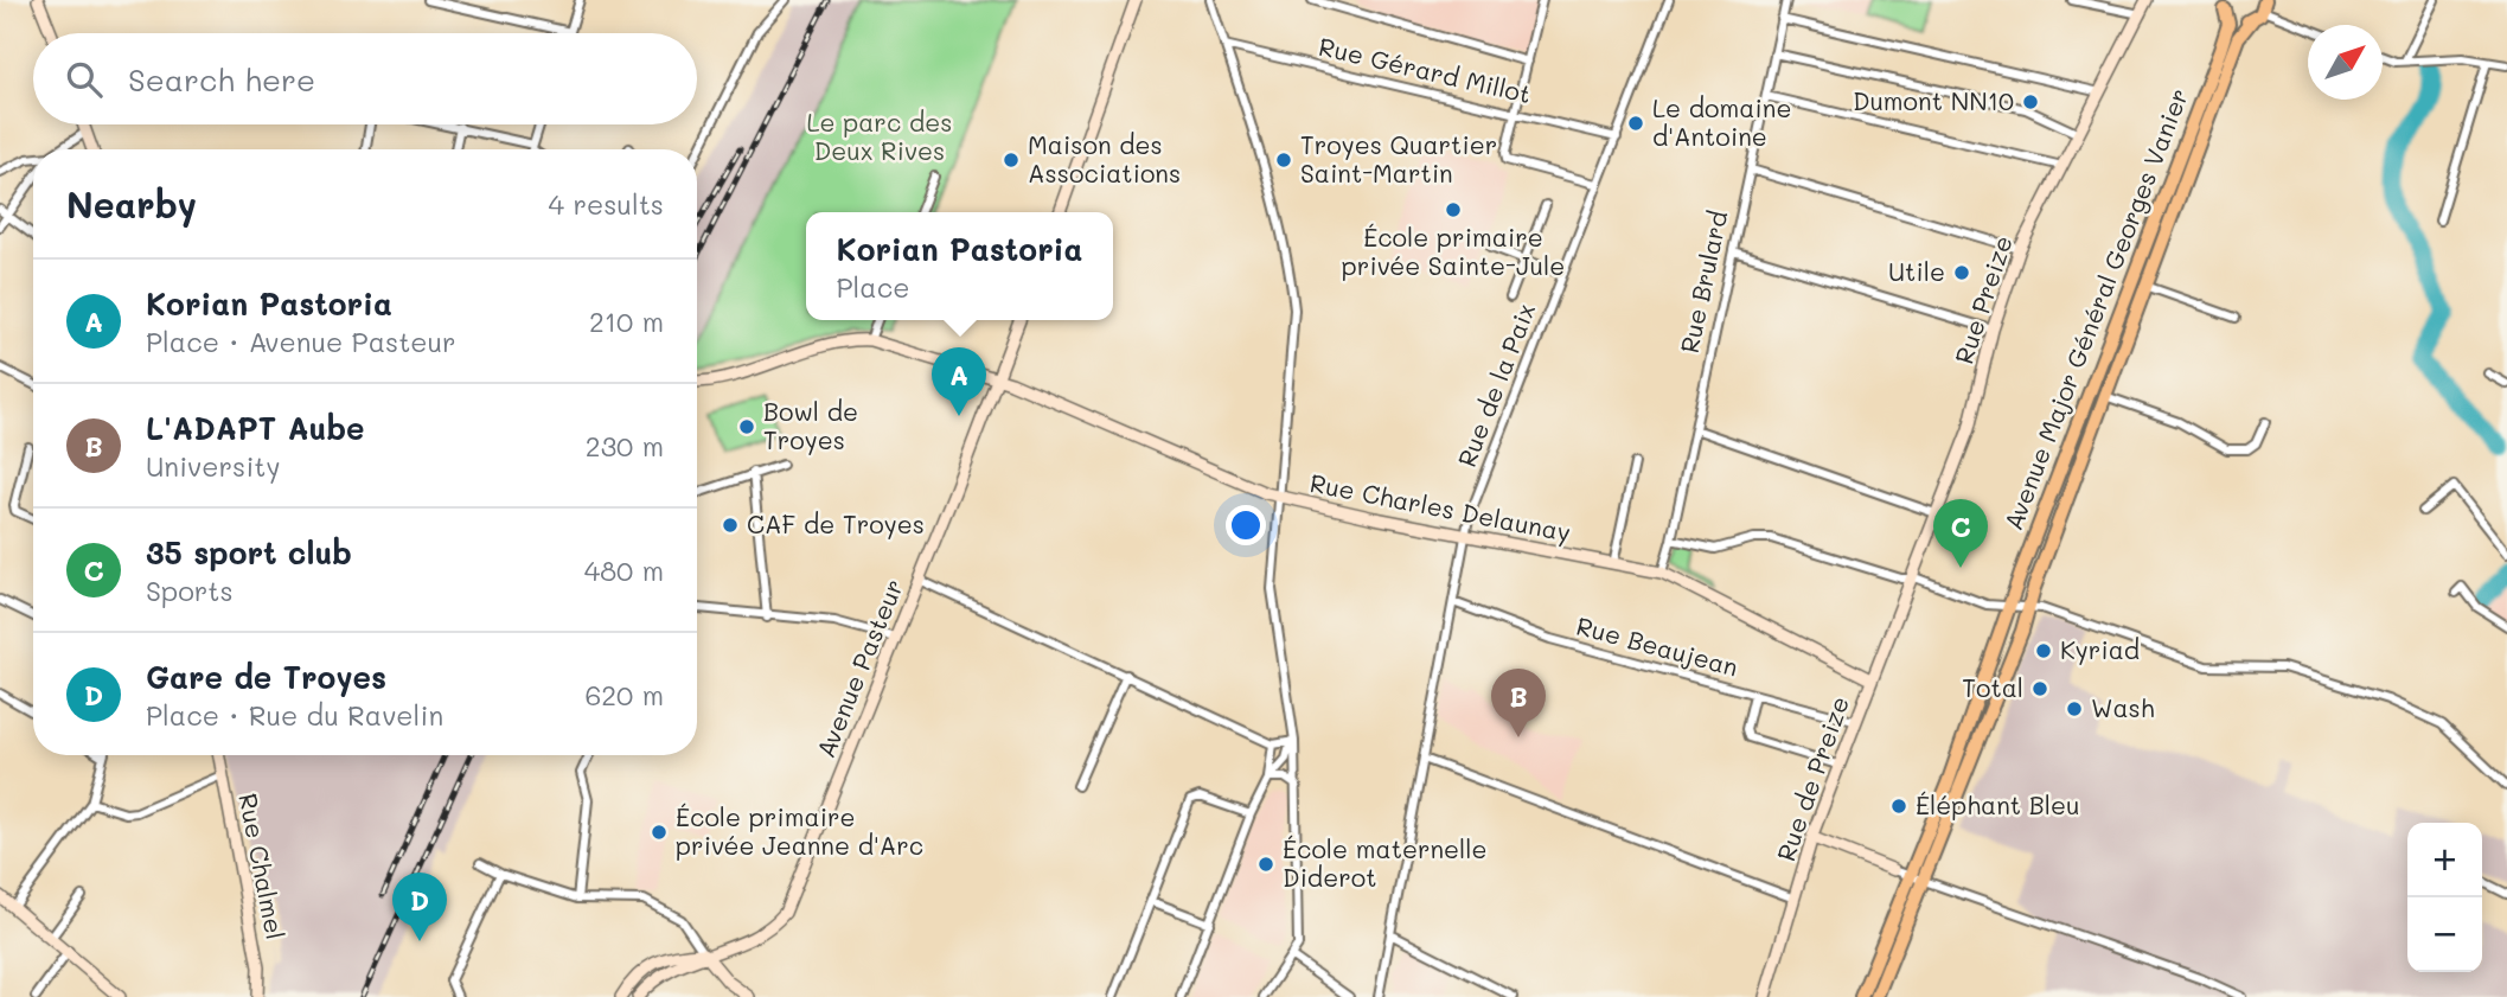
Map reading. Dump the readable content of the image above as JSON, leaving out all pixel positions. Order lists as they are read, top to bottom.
{
  "streets": {
    "main road": ["Avenue Major Général Georges Vanier"],
    "street": [
      "Rue Gérard Millot",
      "Rue Brulard",
      "Rue Preize",
      "Rue de la Paix",
      "Rue Charles Delaunay",
      "Rue Beaujean",
      "Avenue Pasteur",
      "Rue de Preize",
      "Rue Chalmel"
    ]
  },
  "crossings": [
    ["Rue Gérard Millot", "Rue de la Paix"],
    ["Rue Brulard", "Rue Charles Delaunay"],
    ["Rue Preize", "Rue de Preize"],
    ["Rue de la Paix", "Rue Charles Delaunay"],
    ["Rue de la Paix", "Rue Beaujean"],
    ["Rue Charles Delaunay", "Avenue Pasteur"],
    ["Rue Charles Delaunay", "Rue de Preize"],
    ["Rue Beaujean", "Rue de Preize"]
  ],
  "parks": ["Le parc des Deux Rives"],
  "places": [
    "Dumont NN10",
    "Le domaine d'Antoine",
    "Maison des Associations",
    "Troyes Quartier Saint-Martin",
    "École primaire privée Sainte-Jule",
    "Utile",
    "Bowl de Troyes",
    "CAF de Troyes",
    "Kyriad",
    "Total",
    "Wash",
    "Éléphant Bleu",
    "École primaire privée Jeanne d'Arc",
    "École maternelle Diderot"
  ],
  "north": "top right",
  "page": {
    "search": "Search here",
    "heading": ["Nearby", "4 results"],
    "popup": ["Korian Pastoria", "Place"],
    "list": [
      {
        "mark": "A",
        "name": "Korian Pastoria",
        "note": "Place · Avenue Pasteur",
        "value": "210 m"
      },
      {
        "mark": "B",
        "name": "L'ADAPT Aube",
        "note": "University",
        "value": "230 m"
      },
      {
        "mark": "C",
        "name": "35 sport club",
        "note": "Sports",
        "value": "480 m"
      },
      {
        "mark": "D",
        "name": "Gare de Troyes",
        "note": "Place · Rue du Ravelin",
        "value": "620 m"
      }
    ],
    "pins": [
      "A",
      "C",
      "B",
      "D"
    ],
    "map_buttons": ["+", "−"]
  }
}
